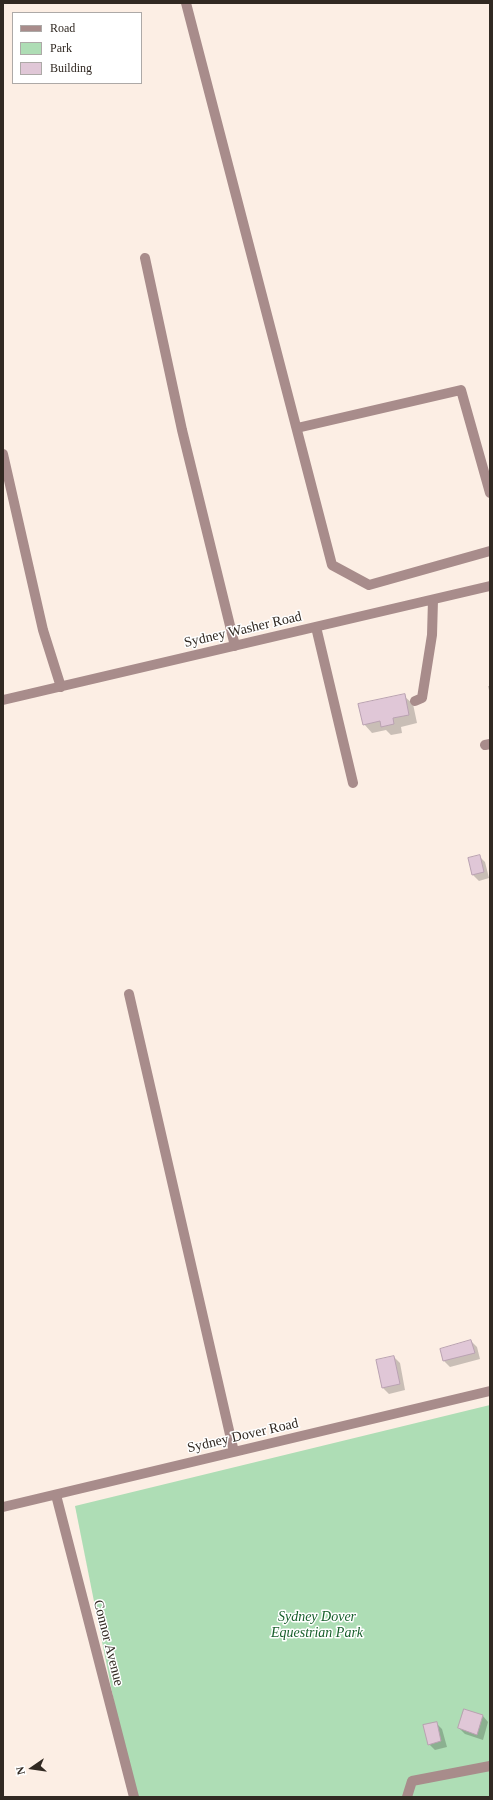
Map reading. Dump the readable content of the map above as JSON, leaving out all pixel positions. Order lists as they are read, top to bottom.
{
  "streets": {
    "street": ["Sydney Washer Road", "Sydney Dover Road", "Connor Avenue"]
  },
  "crossings": [
    ["Sydney Dover Road", "Connor Avenue"]
  ],
  "parks": ["Sydney Dover Equestrian Park"],
  "legend": ["Road", "Park", "Building"],
  "north": "left"
}
